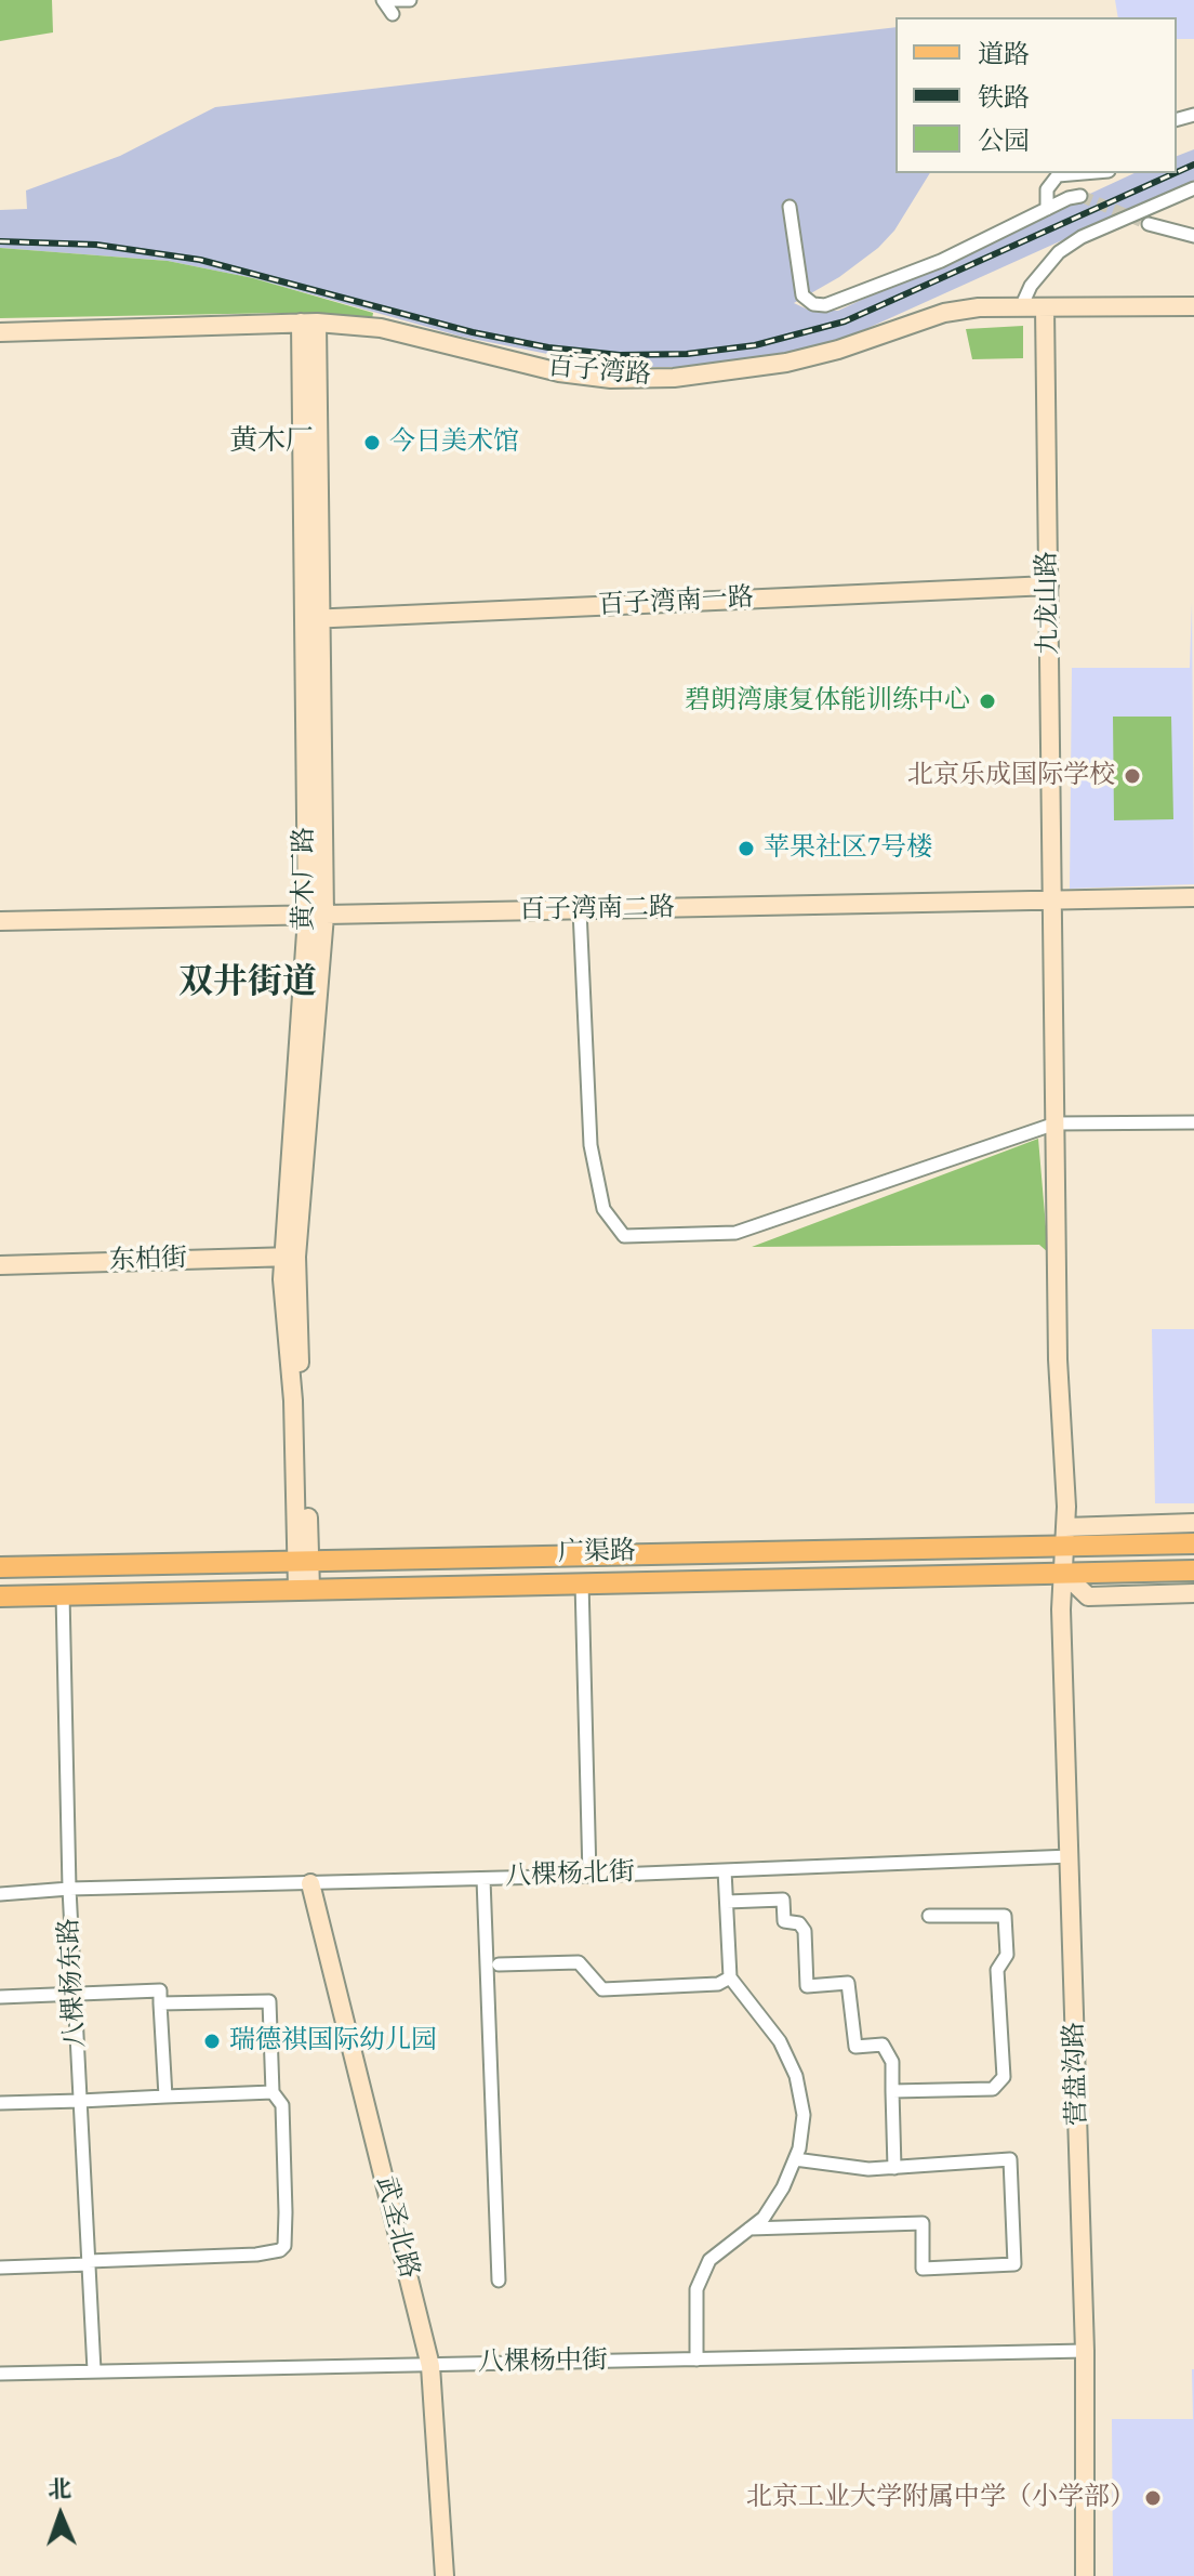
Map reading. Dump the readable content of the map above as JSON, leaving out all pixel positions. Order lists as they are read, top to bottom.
{
  "streets": {
    "main road": ["广渠路"],
    "street": [
      "百子湾路",
      "百子湾南一路",
      "九龙山路",
      "黄木厂路",
      "百子湾南二路",
      "东柏街",
      "八棵杨北街",
      "八棵杨东路",
      "营盘沟路",
      "武圣北路",
      "八棵杨中街"
    ]
  },
  "crossings": [
    ["百子湾路", "九龙山路"],
    ["百子湾路", "黄木厂路"],
    ["百子湾南一路", "九龙山路"],
    ["百子湾南一路", "黄木厂路"],
    ["九龙山路", "百子湾南二路"],
    ["九龙山路", "营盘沟路"],
    ["黄木厂路", "百子湾南二路"],
    ["黄木厂路", "东柏街"],
    ["黄木厂路", "广渠路"],
    ["广渠路", "八棵杨东路"],
    ["广渠路", "营盘沟路"],
    ["八棵杨北街", "八棵杨东路"],
    ["八棵杨北街", "营盘沟路"],
    ["八棵杨北街", "武圣北路"],
    ["八棵杨东路", "八棵杨中街"],
    ["营盘沟路", "八棵杨中街"],
    ["武圣北路", "八棵杨中街"]
  ],
  "districts": ["黄木厂", "双井街道"],
  "places": [
    "今日美术馆",
    "碧朗湾康复体能训练中心",
    "北京乐成国际学校",
    "苹果社区7号楼",
    "瑞德祺国际幼儿园",
    "北京工业大学附属中学（小学部）"
  ],
  "legend": ["道路", "铁路", "公园"],
  "north": "top"
}
